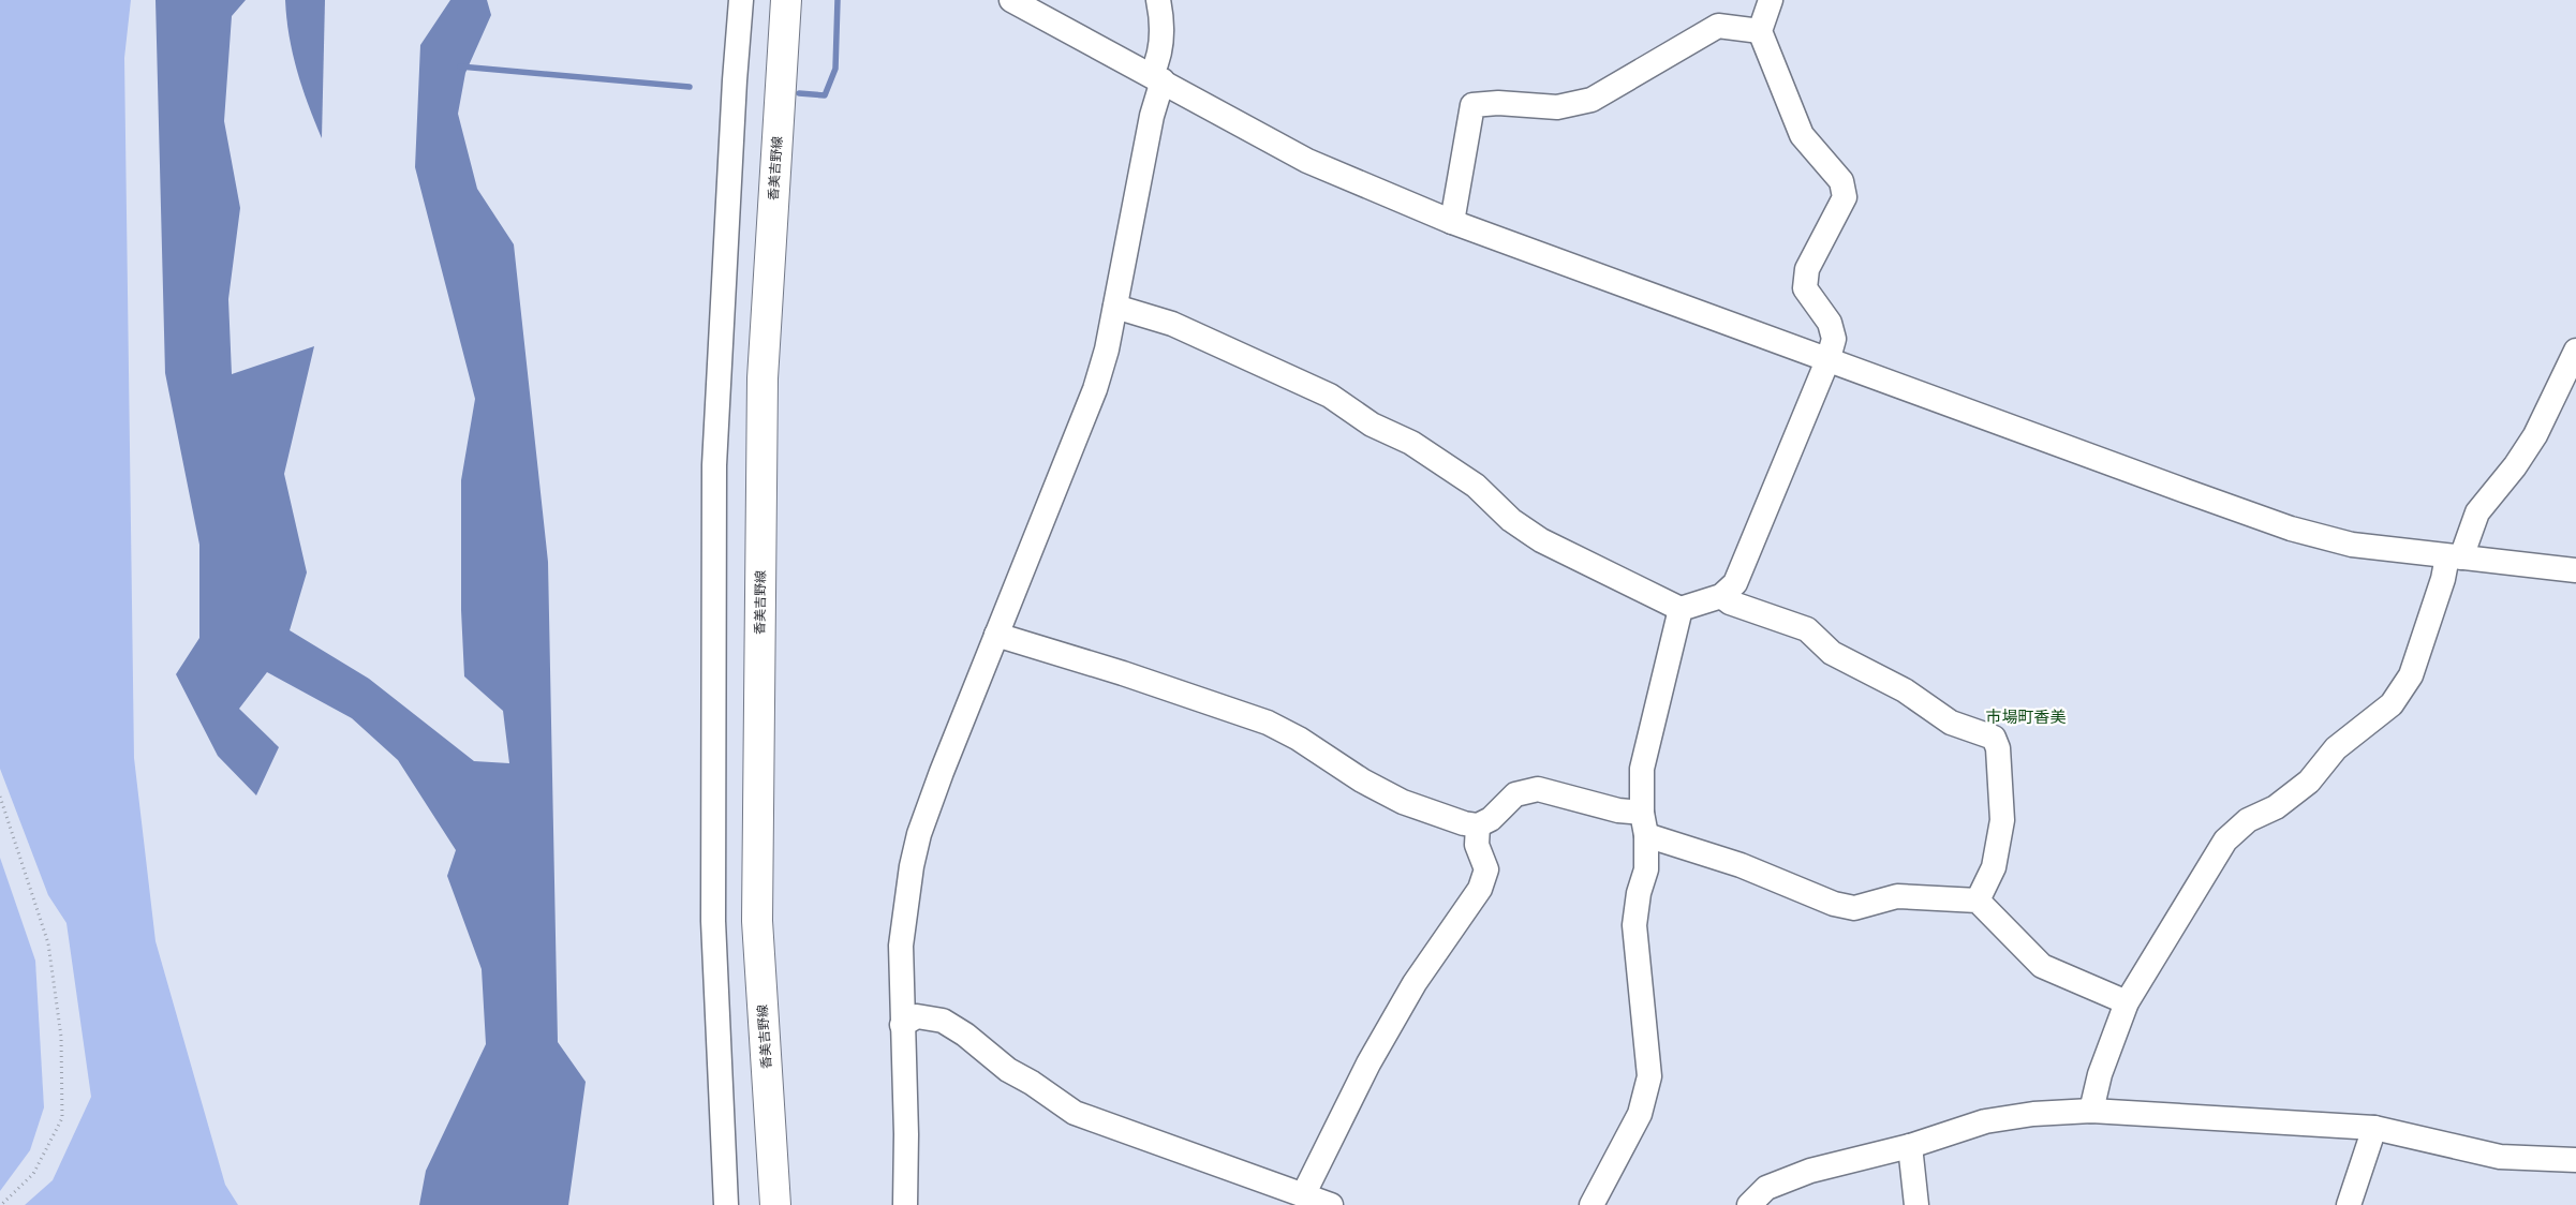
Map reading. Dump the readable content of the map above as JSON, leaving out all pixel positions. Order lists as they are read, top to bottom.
{
  "streets": {
    "main road": ["香美吉野線"]
  },
  "districts": ["市場町香美"]
}
